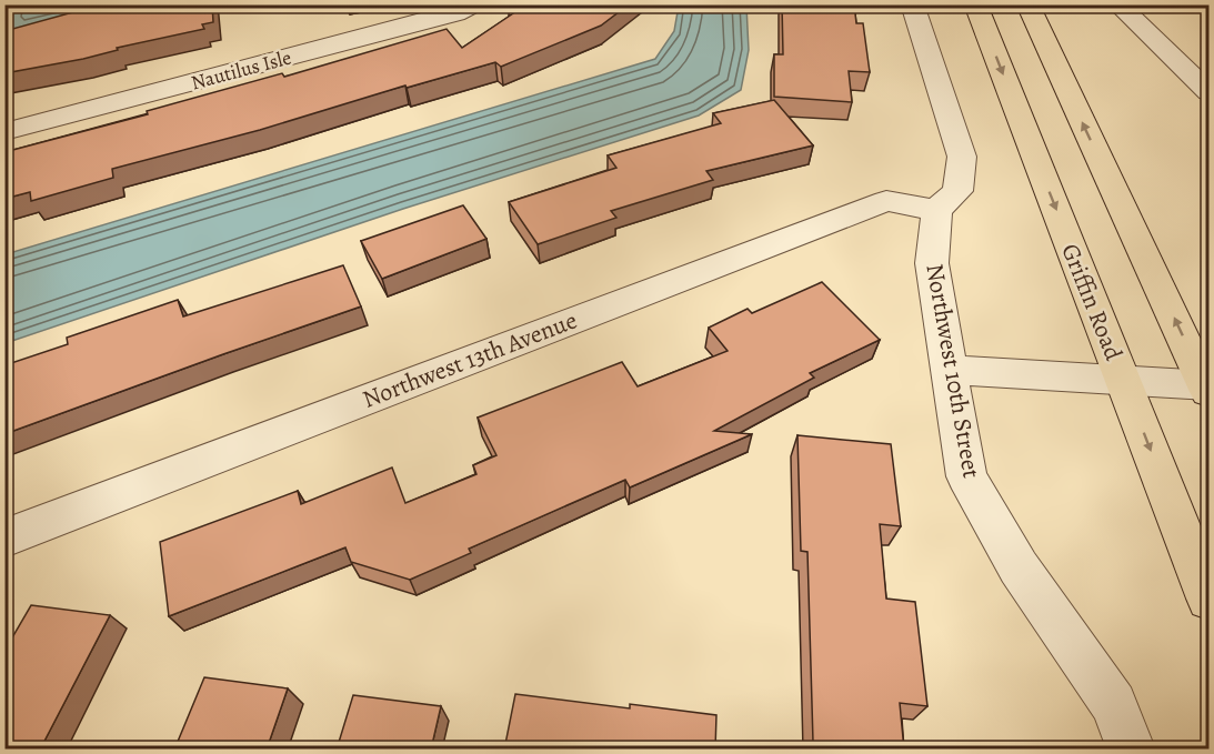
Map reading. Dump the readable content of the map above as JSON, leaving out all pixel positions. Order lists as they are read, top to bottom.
{
  "streets": {
    "main road": ["Griffin Road"],
    "street": ["Nautilus Isle", "Northwest 13th Avenue", "Northwest 10th Street"]
  },
  "crossings": [
    ["Northwest 13th Avenue", "Northwest 10th Street"]
  ]
}
